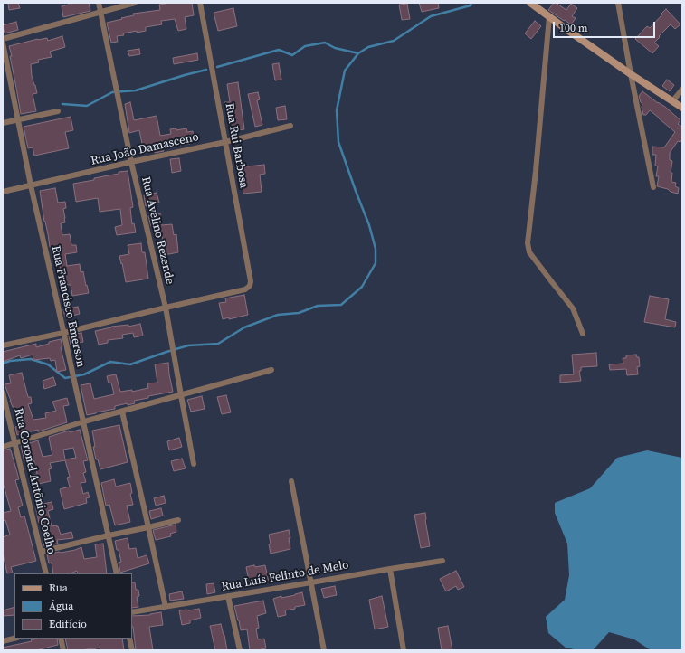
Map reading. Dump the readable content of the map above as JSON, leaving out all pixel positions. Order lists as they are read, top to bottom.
{
  "streets": {
    "street": [
      "Rua Rui Barbosa",
      "Rua João Damasceno",
      "Rua Avelino Rezende",
      "Rua Francisco Emerson",
      "Rua Coronel Antônio Coelho",
      "Rua Luís Felinto de Melo"
    ]
  },
  "crossings": [
    ["Rua Rui Barbosa", "Rua João Damasceno"],
    ["Rua Rui Barbosa", "Rua Avelino Rezende"],
    ["Rua João Damasceno", "Rua Avelino Rezende"],
    ["Rua João Damasceno", "Rua Francisco Emerson"]
  ],
  "legend": ["Rua", "Água", "Edifício"],
  "scale_bar": "100 m"
}
